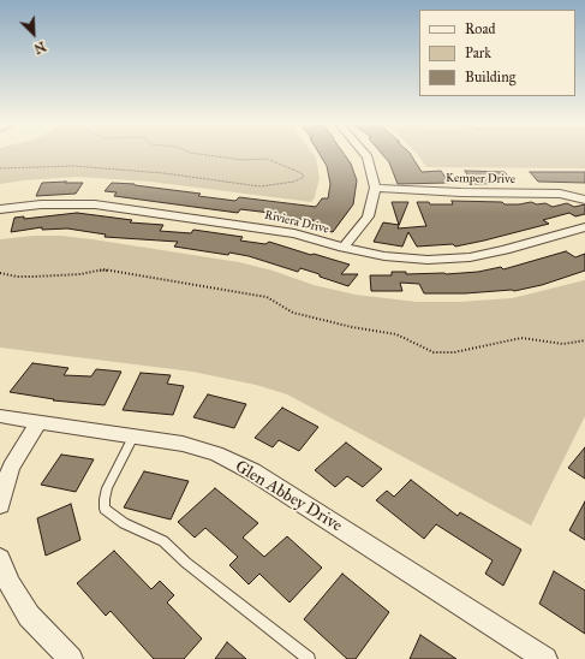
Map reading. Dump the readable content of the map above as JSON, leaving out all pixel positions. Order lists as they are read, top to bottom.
{
  "streets": {
    "street": ["Kemper Drive", "Riviera Drive", "Glen Abbey Drive"]
  },
  "legend": ["Road", "Park", "Building"],
  "north": "bottom right"
}
